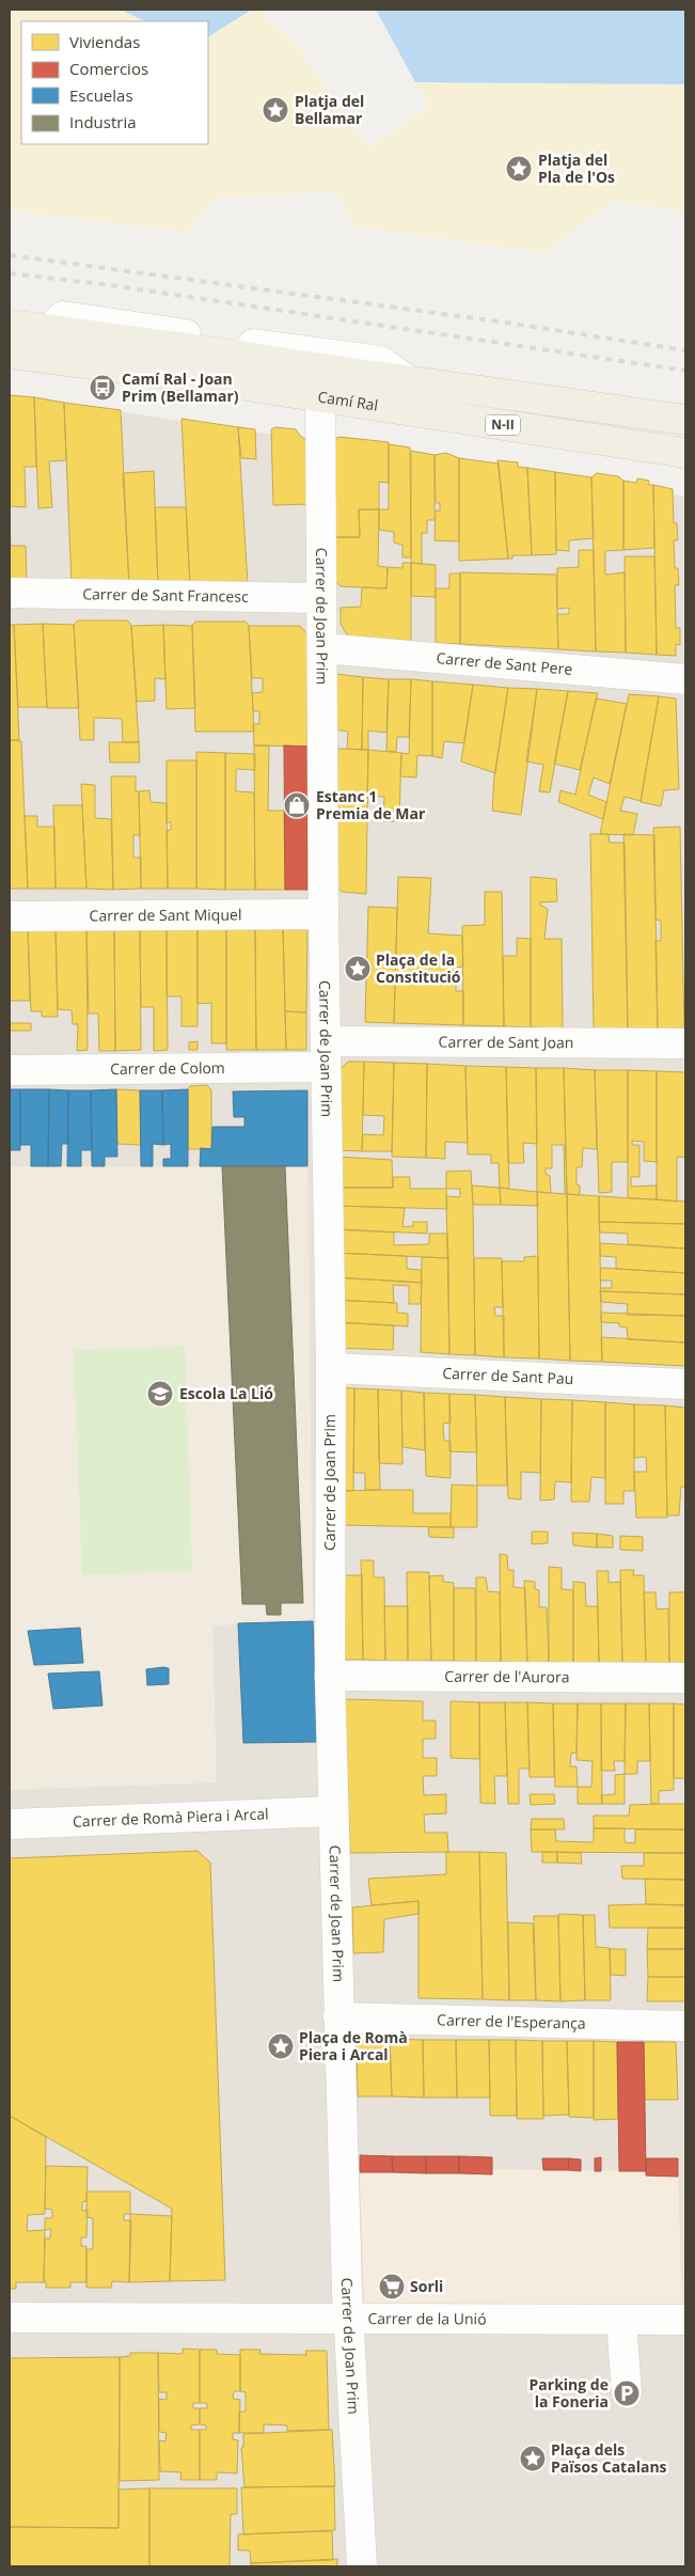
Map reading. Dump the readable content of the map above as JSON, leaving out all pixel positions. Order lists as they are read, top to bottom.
{
  "streets": {
    "main road": ["Camí Ral", "N-II"],
    "street": [
      "Carrer de Sant Francesc",
      "Carrer de Joan Prim",
      "Carrer de Sant Pere",
      "Carrer de Sant Miquel",
      "Carrer de Sant Joan",
      "Carrer de Colom",
      "Carrer de Sant Pau",
      "Carrer de l'Aurora",
      "Carrer de Romà Piera i Arcal",
      "Carrer de l'Esperança",
      "Carrer de la Unió"
    ]
  },
  "crossings": [
    ["Camí Ral", "Carrer de Joan Prim"],
    ["Carrer de Sant Francesc", "Carrer de Joan Prim"],
    ["Carrer de Joan Prim", "Carrer de Sant Pere"],
    ["Carrer de Joan Prim", "Carrer de Sant Miquel"],
    ["Carrer de Joan Prim", "Carrer de Sant Joan"],
    ["Carrer de Joan Prim", "Carrer de Colom"],
    ["Carrer de Joan Prim", "Carrer de Sant Pau"],
    ["Carrer de Joan Prim", "Carrer de l'Aurora"],
    ["Carrer de Joan Prim", "Carrer de Romà Piera i Arcal"],
    ["Carrer de Joan Prim", "Carrer de l'Esperança"],
    ["Carrer de Joan Prim", "Carrer de la Unió"],
    ["Carrer de Sant Joan", "Carrer de Colom"]
  ],
  "places": {
    "place": [
      "Platja del Bellamar",
      "Platja del Pla de l'Os",
      "Plaça de la Constitució",
      "Plaça de Romà Piera i Arcal",
      "Plaça dels Països Catalans"
    ],
    "bus stop": ["Camí Ral - Joan Prim (Bellamar)"],
    "shop": ["Estanc 1 Premia de Mar"],
    "school or university": ["Escola La Lió"],
    "supermarket": ["Sorli"],
    "parking": ["Parking de la Foneria"]
  },
  "legend": [
    "Viviendas",
    "Comercios",
    "Escuelas",
    "Industria"
  ]
}
